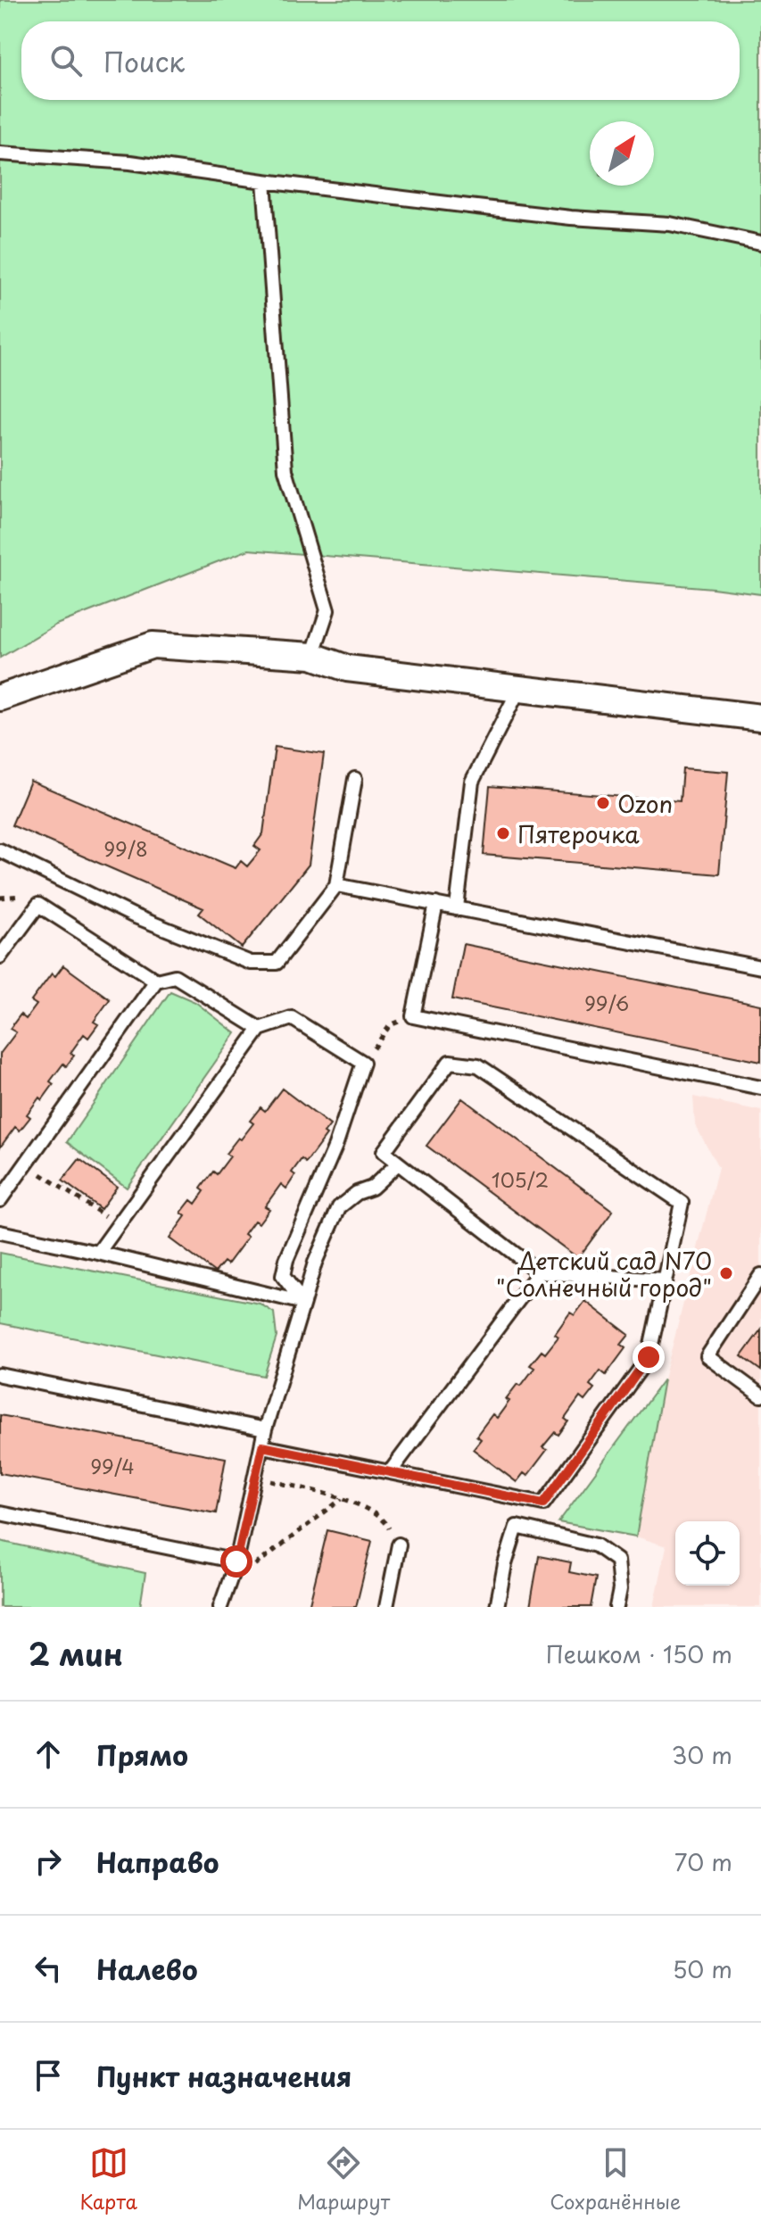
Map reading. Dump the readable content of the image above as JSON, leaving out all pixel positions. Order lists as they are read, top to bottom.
{
  "places": ["Ozon", "Пятерочка", "Детский сад N70 \"Солнечный город\""],
  "house_numbers": [
    "99/8",
    "99/6",
    "105/2",
    "99/4"
  ],
  "north": "top right",
  "page": {
    "search": "Поиск",
    "heading": ["2 мин", "Пешком · 150 m"],
    "list": [
      ["Прямо", "30 m"],
      ["Направо", "70 m"],
      ["Налево", "50 m"],
      "Пункт назначения"
    ],
    "nav": ["Карта", "Маршрут", "Сохранённые"]
  }
}
